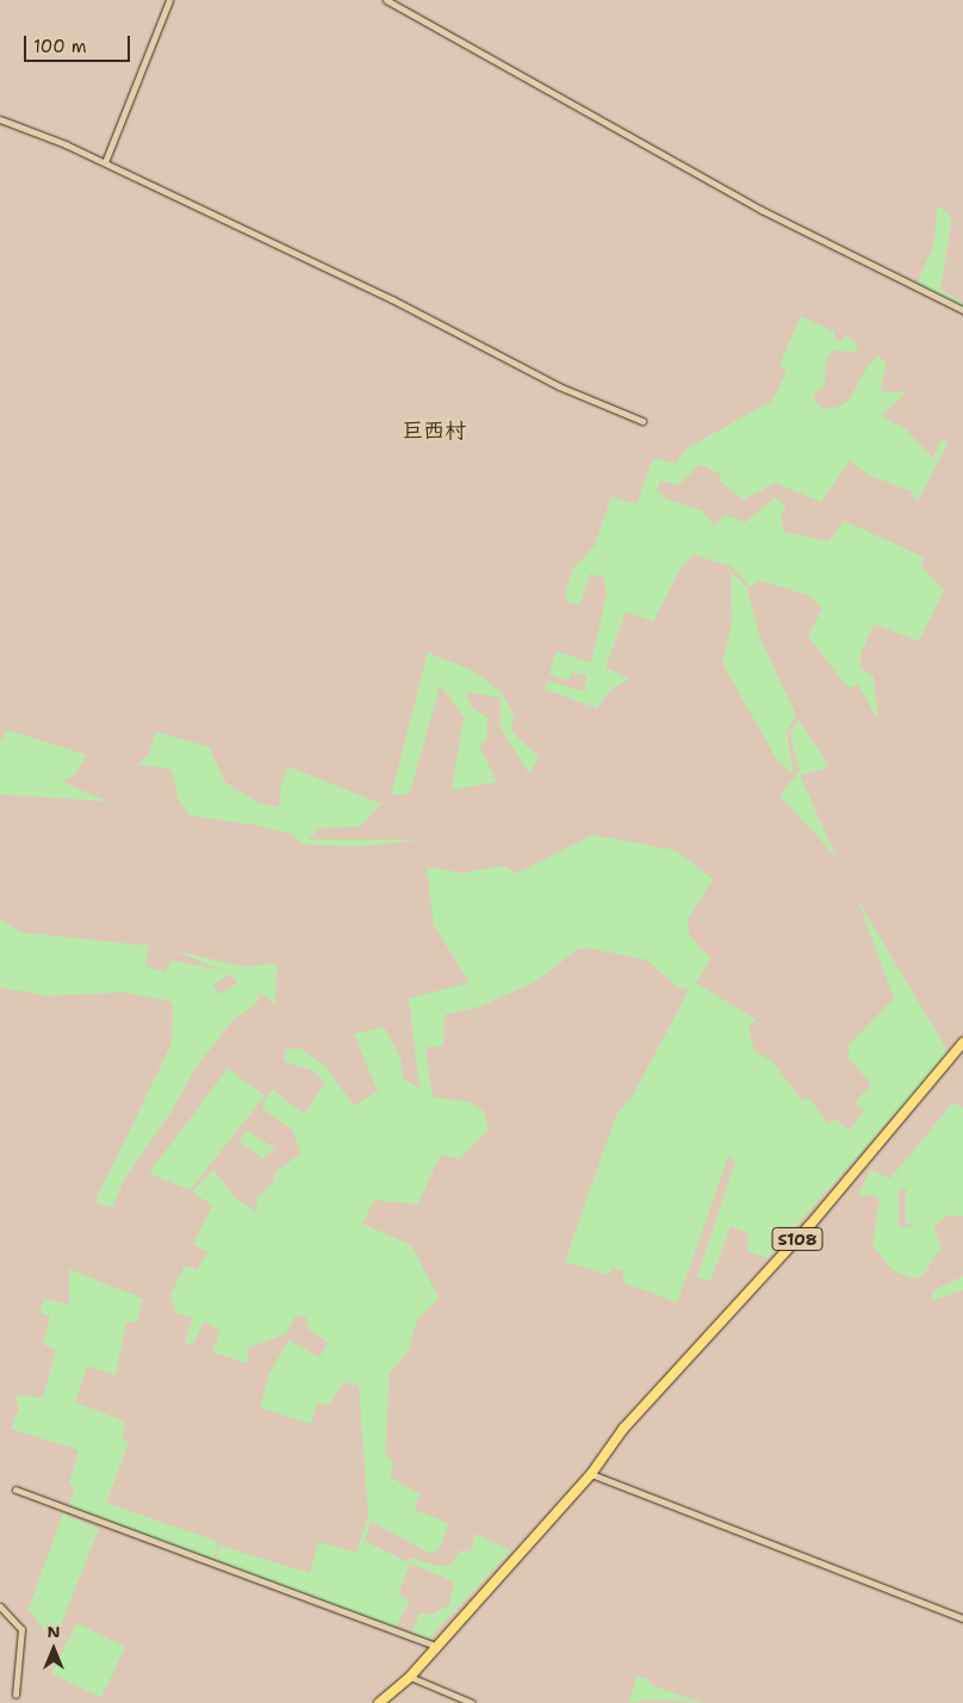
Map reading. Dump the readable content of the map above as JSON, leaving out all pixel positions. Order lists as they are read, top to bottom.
{
  "streets": {
    "main road": ["S108"]
  },
  "districts": ["巨西村"],
  "scale_bar": "100 m",
  "north": "top"
}
